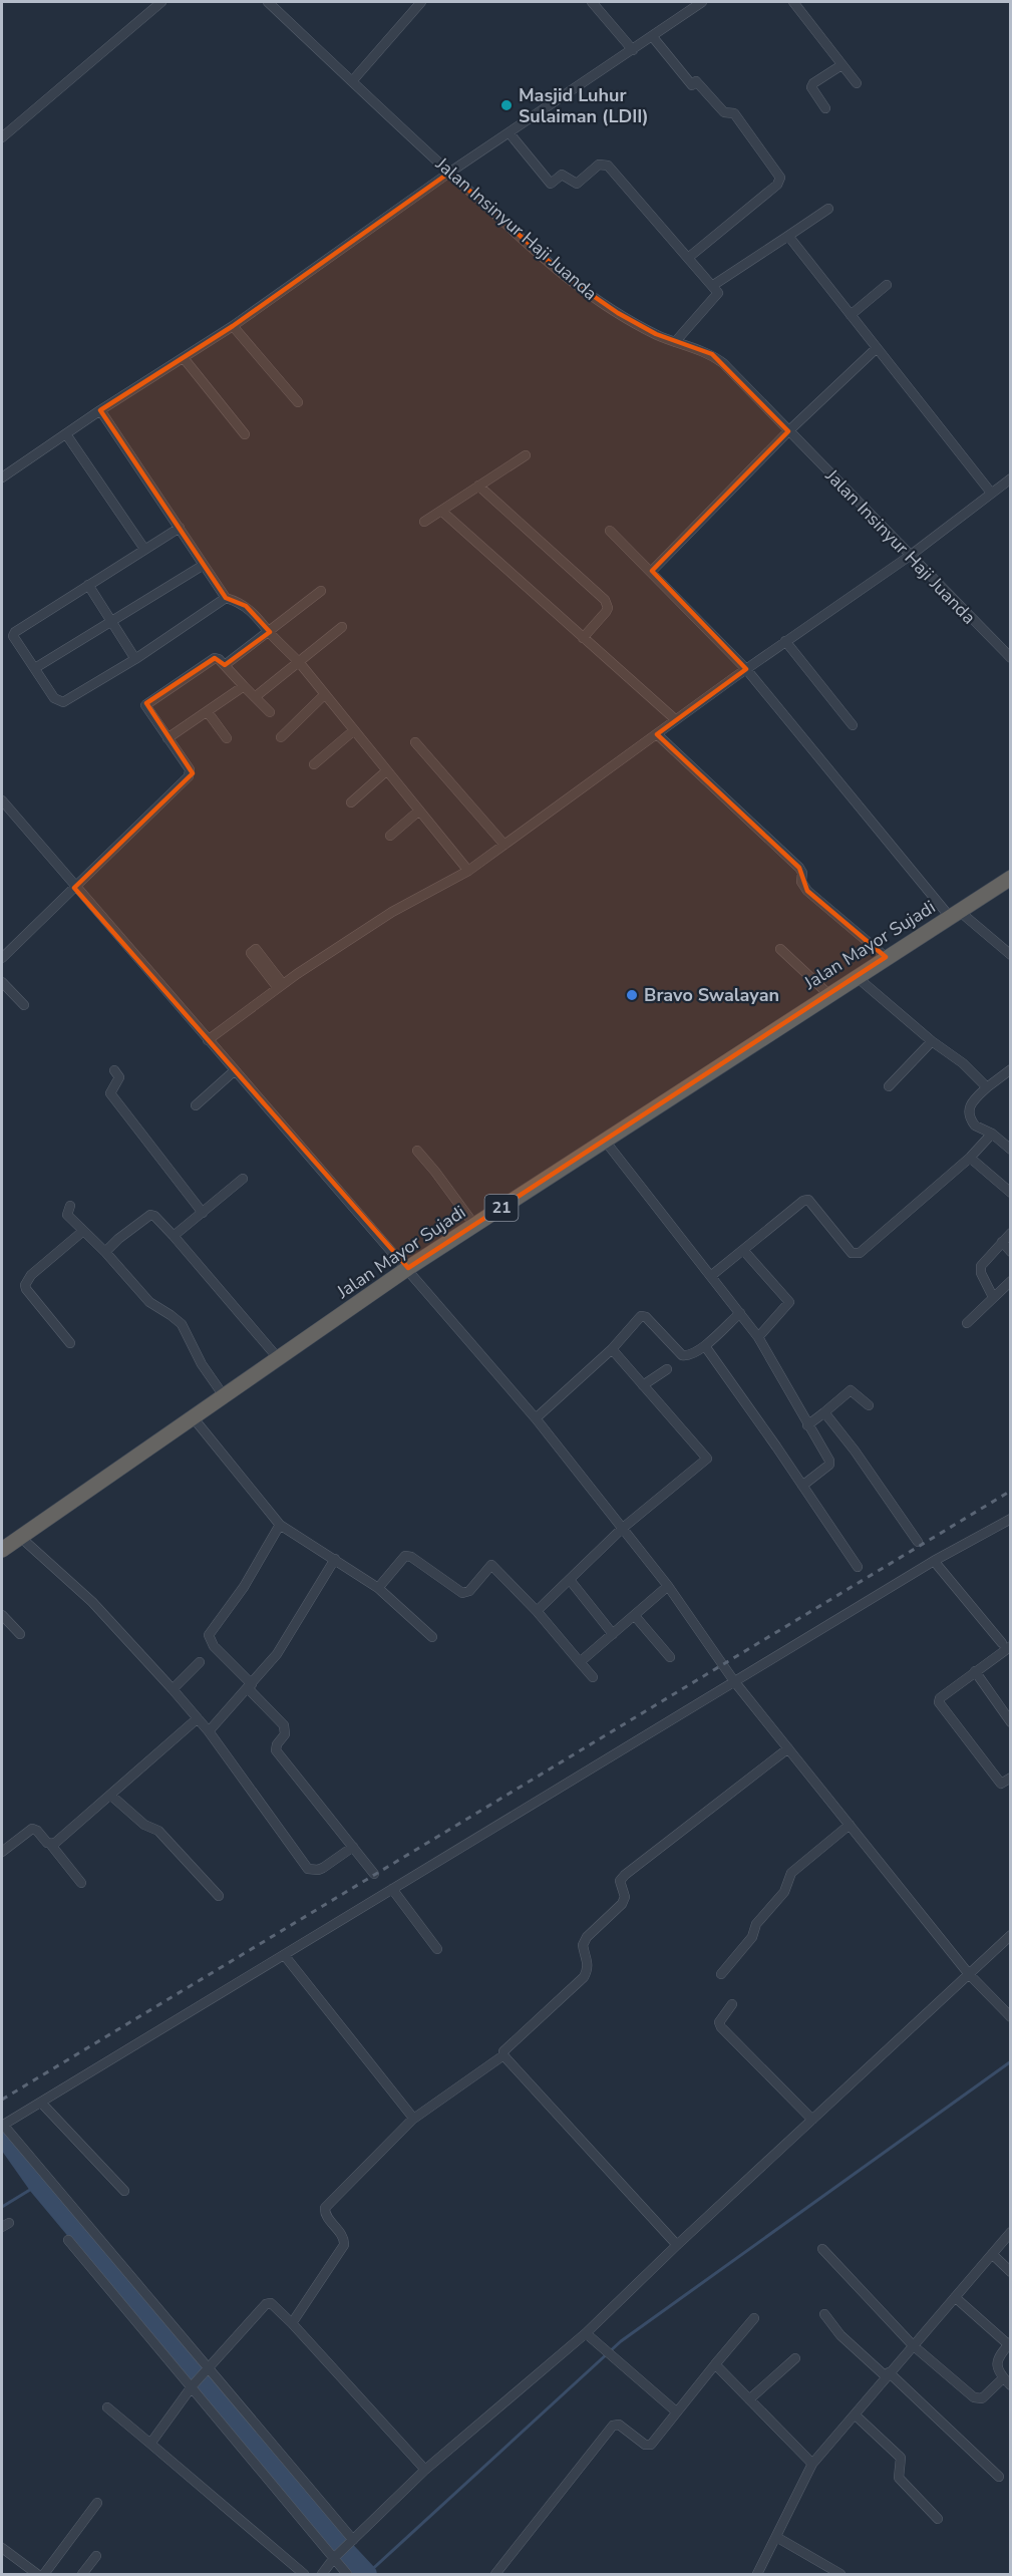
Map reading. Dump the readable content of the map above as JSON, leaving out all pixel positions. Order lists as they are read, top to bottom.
{
  "streets": {
    "highway": ["Jalan Mayor Sujadi", "21"],
    "street": ["Jalan Insinyur Haji Juanda"]
  },
  "places": ["Masjid Luhur Sulaiman (LDII)", "Bravo Swalayan"]
}
